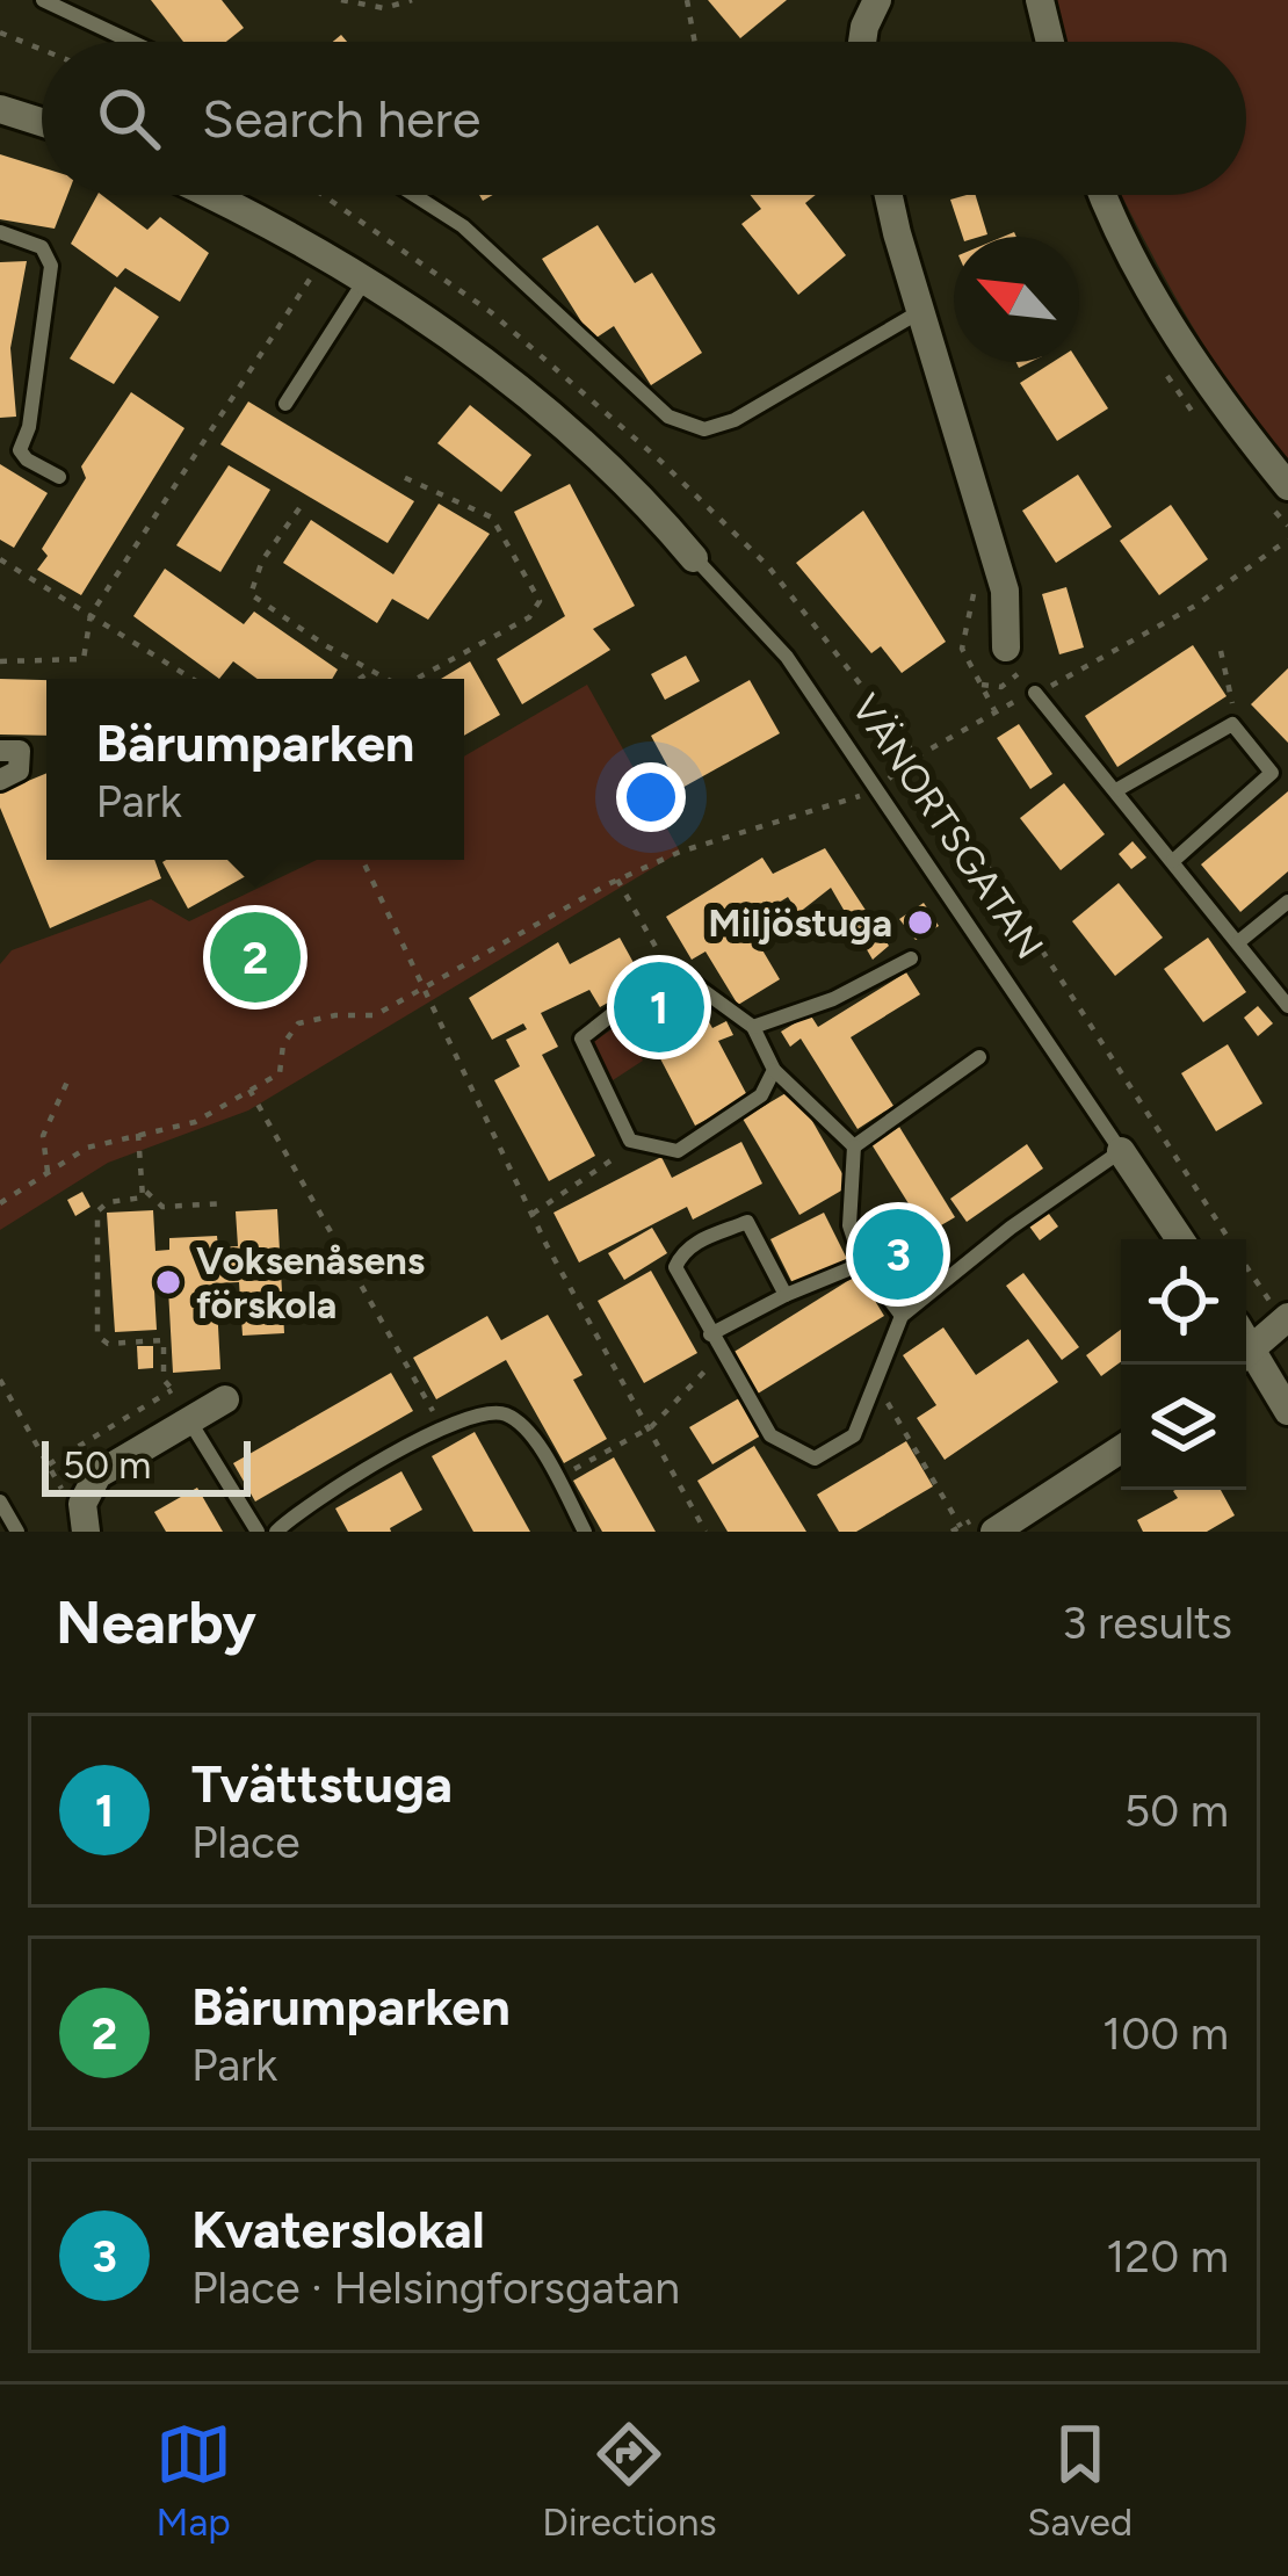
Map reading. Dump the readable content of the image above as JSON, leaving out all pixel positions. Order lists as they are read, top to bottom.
{
  "streets": {
    "lane": ["VÄNORTSGATAN"]
  },
  "places": ["Miljöstuga", "Voksenåsens förskola"],
  "scale_bar": "50 m",
  "north": "top left",
  "page": {
    "search": "Search here",
    "popup": ["Bärumparken", "Park"],
    "pins": ["2", "1", "3"],
    "scale": "50 m",
    "heading": ["Nearby", "3 results"],
    "list": [
      {
        "mark": "1",
        "name": "Tvättstuga",
        "note": "Place",
        "value": "50 m"
      },
      {
        "mark": "2",
        "name": "Bärumparken",
        "note": "Park",
        "value": "100 m"
      },
      {
        "mark": "3",
        "name": "Kvaterslokal",
        "note": "Place · Helsingforsgatan",
        "value": "120 m"
      }
    ],
    "nav": ["Map", "Directions", "Saved"]
  }
}
